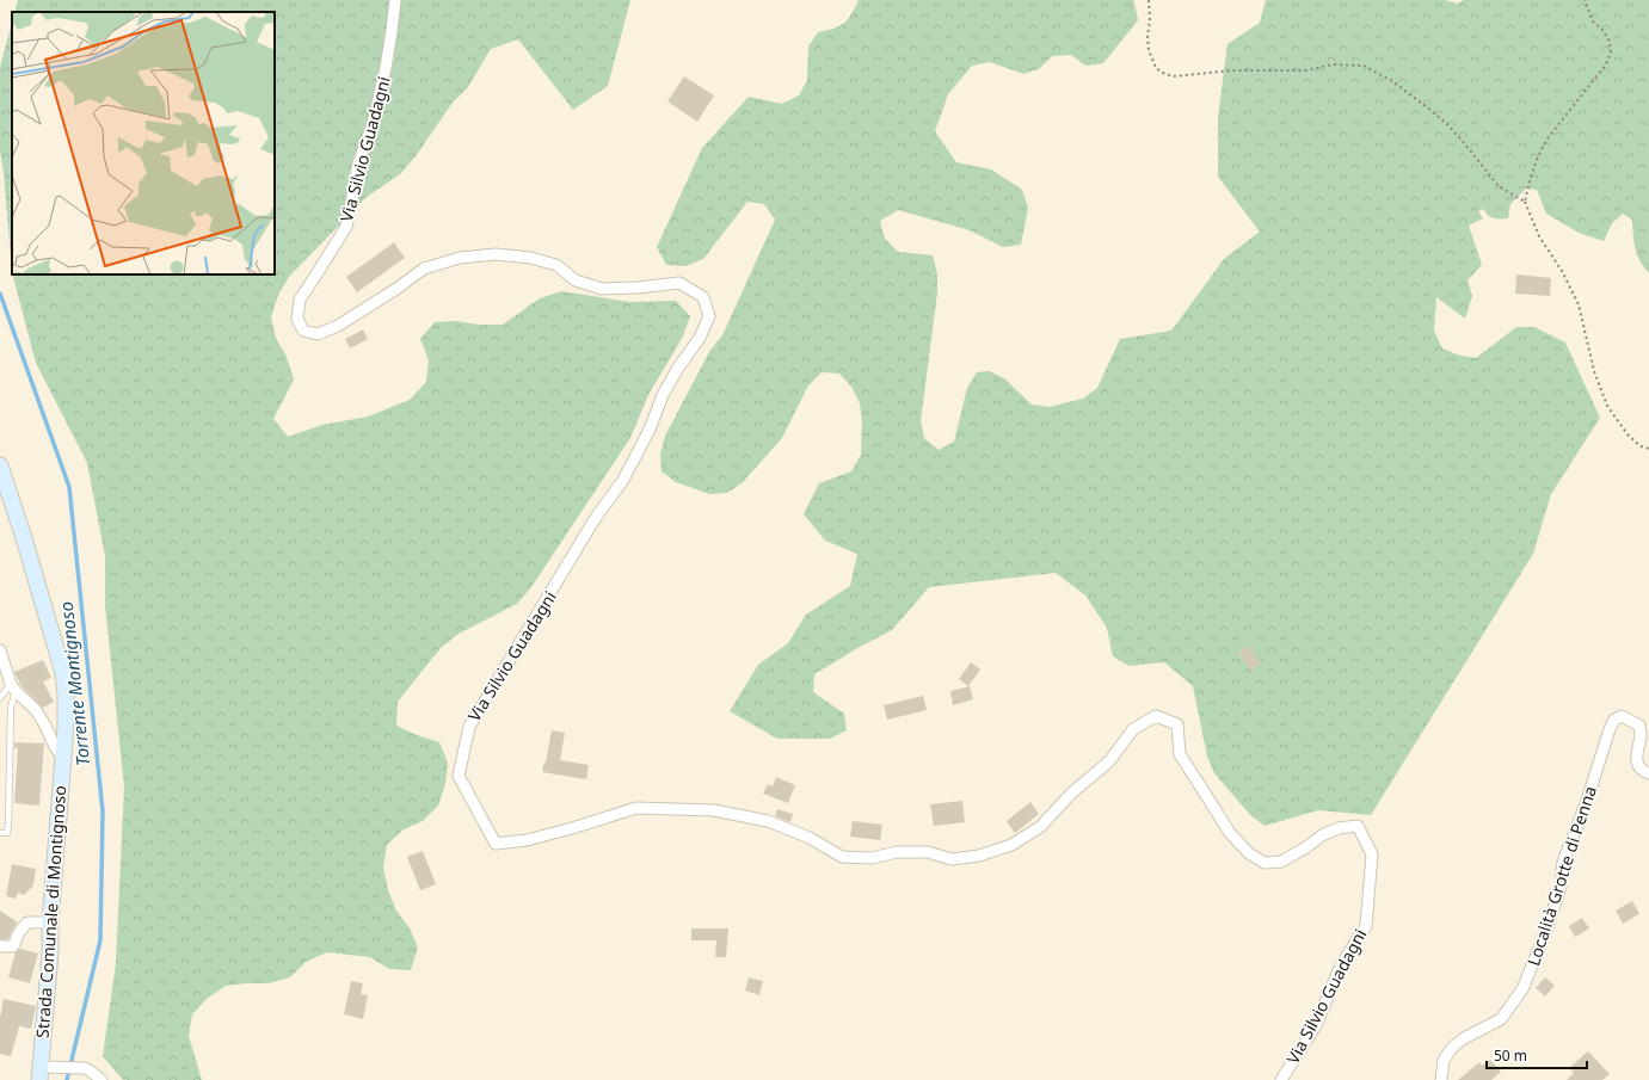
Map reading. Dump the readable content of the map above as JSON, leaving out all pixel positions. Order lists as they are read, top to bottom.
{
  "streets": {
    "street": ["Via Silvio Guadagni", "Località Grotte di Penna", "Strada Comunale di Montignoso"]
  },
  "water": ["Torrente Montignoso"],
  "scale_bar": "50 m"
}
